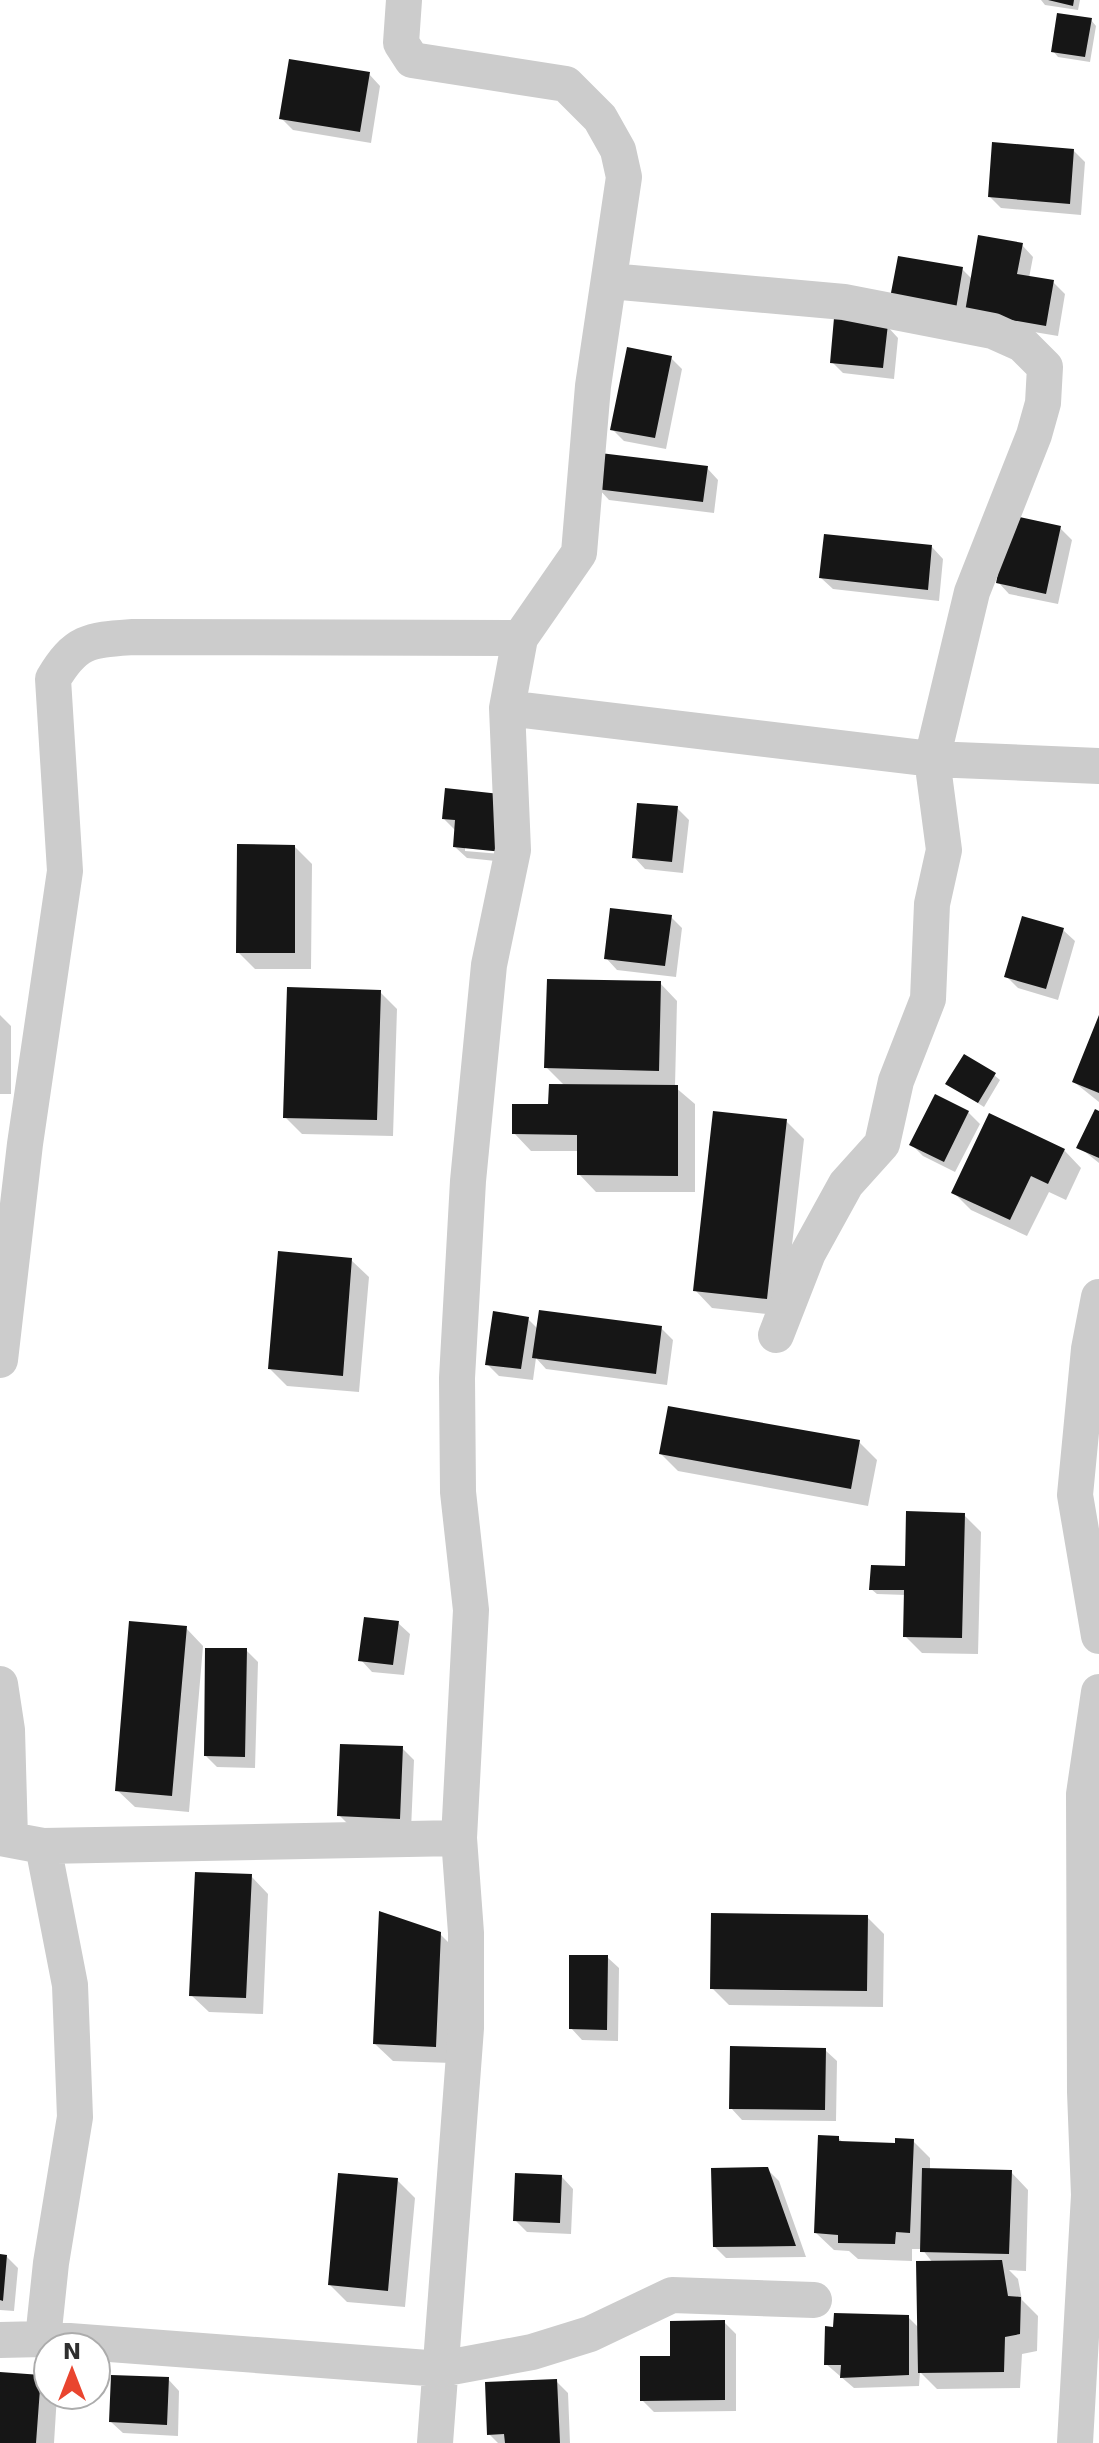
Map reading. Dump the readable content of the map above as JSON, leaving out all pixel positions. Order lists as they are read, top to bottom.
{
  "north": "top"
}
